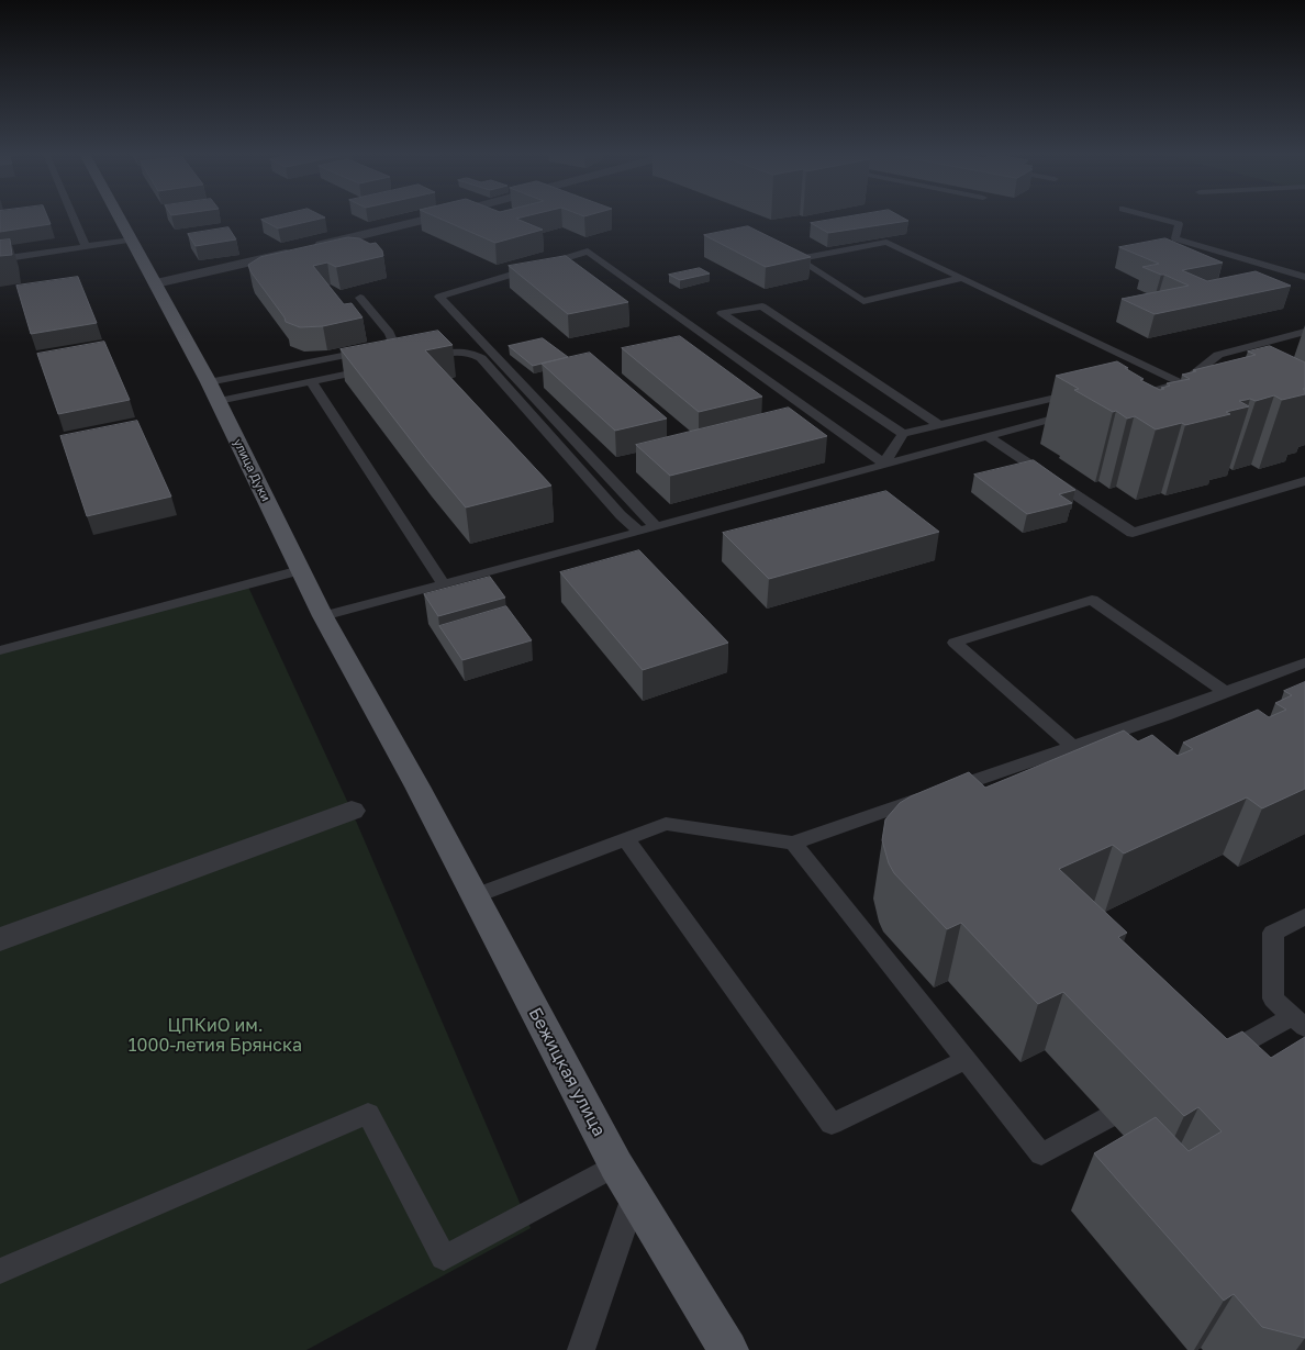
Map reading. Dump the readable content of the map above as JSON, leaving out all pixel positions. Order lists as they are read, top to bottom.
{
  "streets": {
    "main road": ["улица Дуки", "Бежицкая улица"]
  },
  "crossings": [
    ["улица Дуки", "Бежицкая улица"]
  ],
  "parks": ["ЦПКиО им. 1000-летия Брянска"]
}
